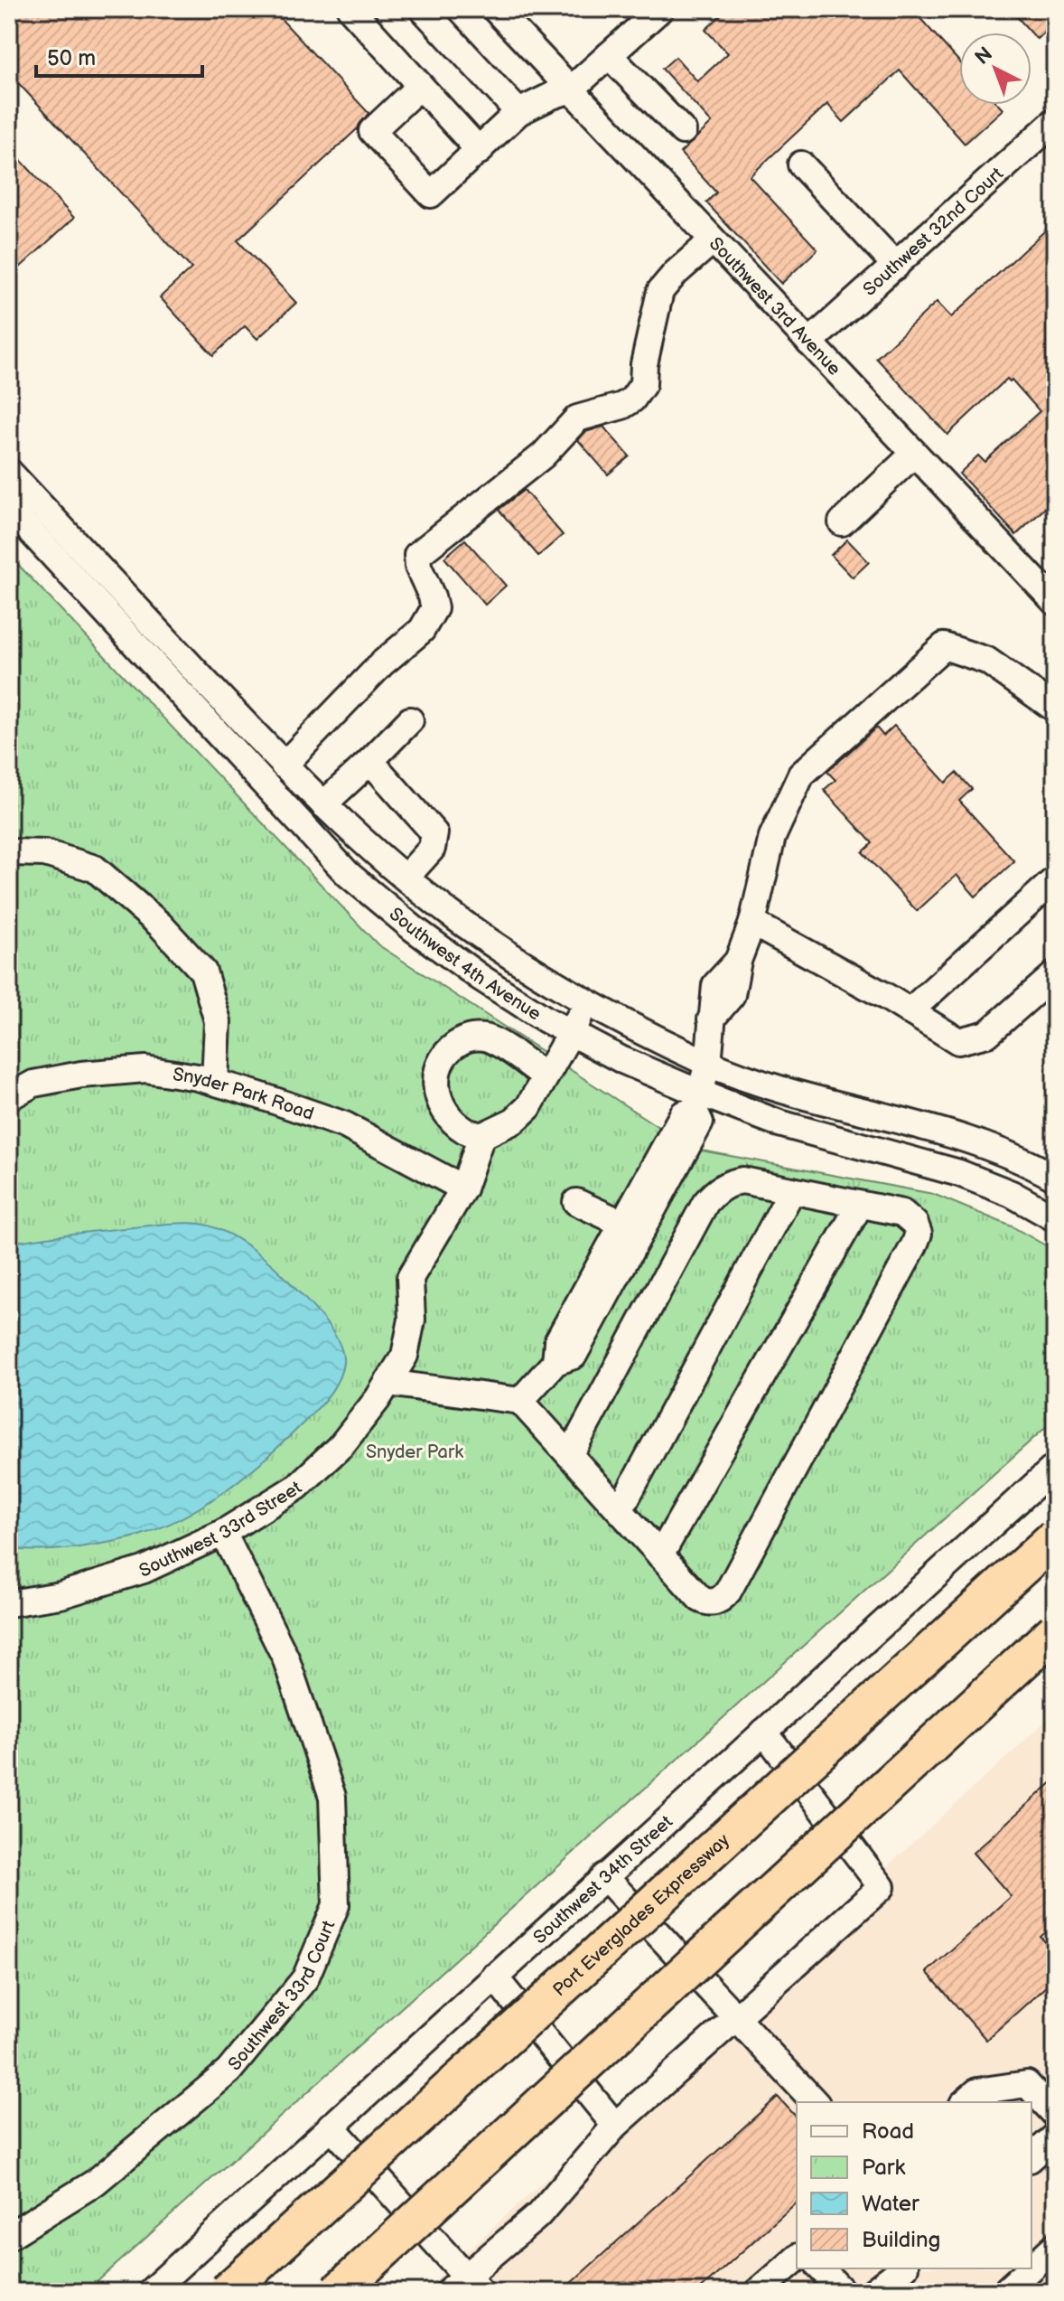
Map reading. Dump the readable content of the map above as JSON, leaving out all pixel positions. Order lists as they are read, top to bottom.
{
  "streets": {
    "highway": ["Port Everglades Expressway"],
    "street": [
      "Southwest 32nd Court",
      "Southwest 3rd Avenue",
      "Southwest 4th Avenue",
      "Snyder Park Road",
      "Southwest 33rd Street",
      "Southwest 34th Street",
      "Southwest 33rd Court"
    ]
  },
  "crossings": [
    ["Southwest 32nd Court", "Southwest 3rd Avenue"],
    ["Snyder Park Road", "Southwest 33rd Street"],
    ["Southwest 33rd Street", "Southwest 33rd Court"]
  ],
  "parks": ["Snyder Park"],
  "legend": [
    "Road",
    "Park",
    "Water",
    "Building"
  ],
  "scale_bar": "50 m",
  "north": "top left"
}
